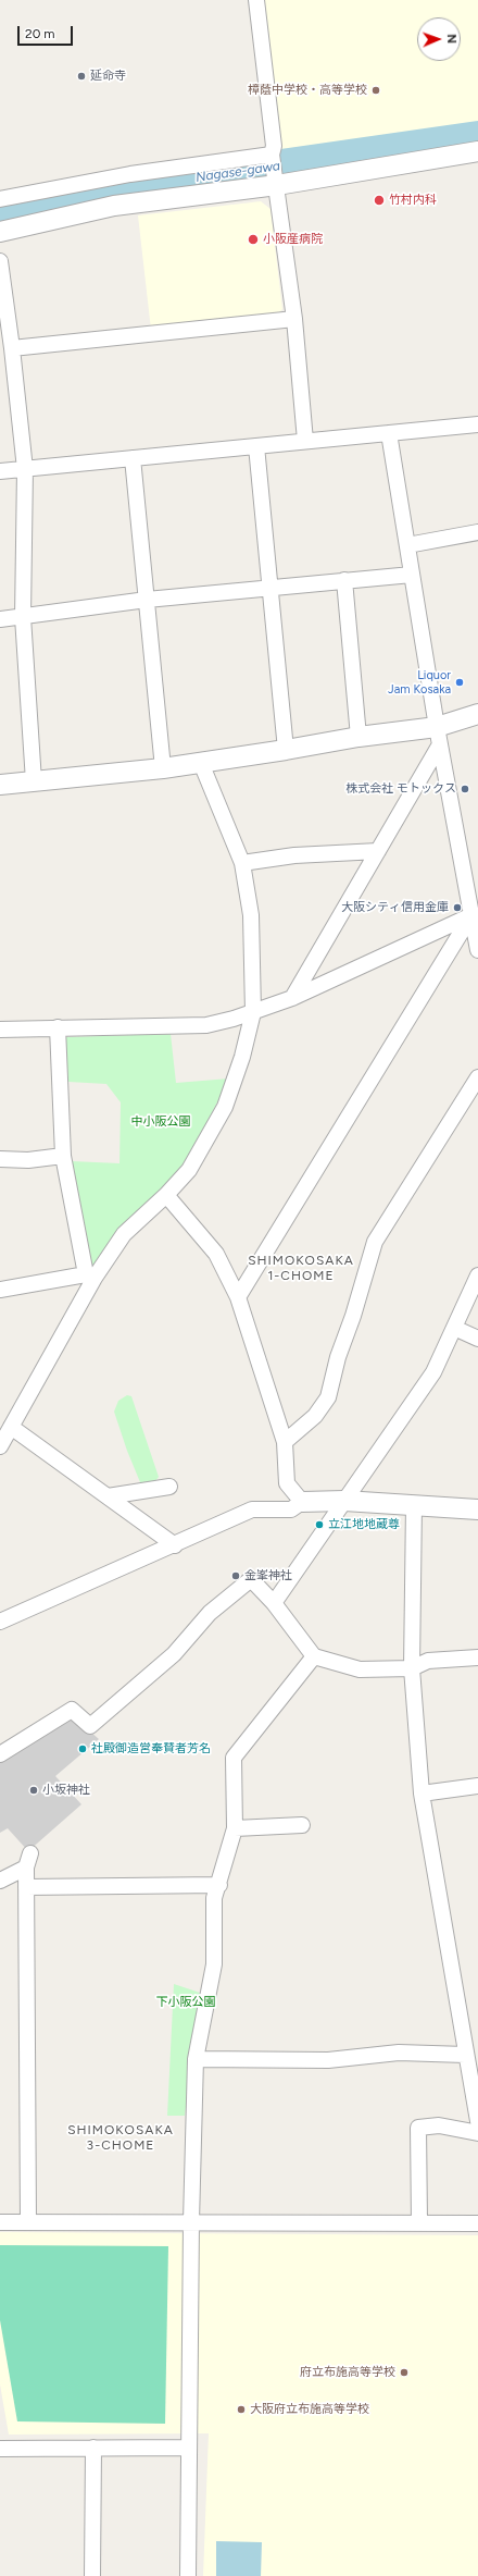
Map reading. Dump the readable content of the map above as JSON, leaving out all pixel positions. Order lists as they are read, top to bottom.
{
  "districts": ["SHIMOKOSAKA 1-CHOME", "SHIMOKOSAKA 3-CHOME"],
  "water": ["Nagase-gawa"],
  "parks": ["中小阪公園", "下小阪公園"],
  "places": [
    "延命寺",
    "樟蔭中学校・高等学校",
    "竹村内科",
    "小阪産病院",
    "Liquor Jam Kosaka",
    "株式会社 モトックス",
    "大阪シティ信用金庫",
    "立江地地蔵尊",
    "金峯神社",
    "社殿御造営奉賛者芳名",
    "小坂神社",
    "府立布施高等学校",
    "大阪府立布施高等学校"
  ],
  "scale_bar": "20 m",
  "north": "right"
}
